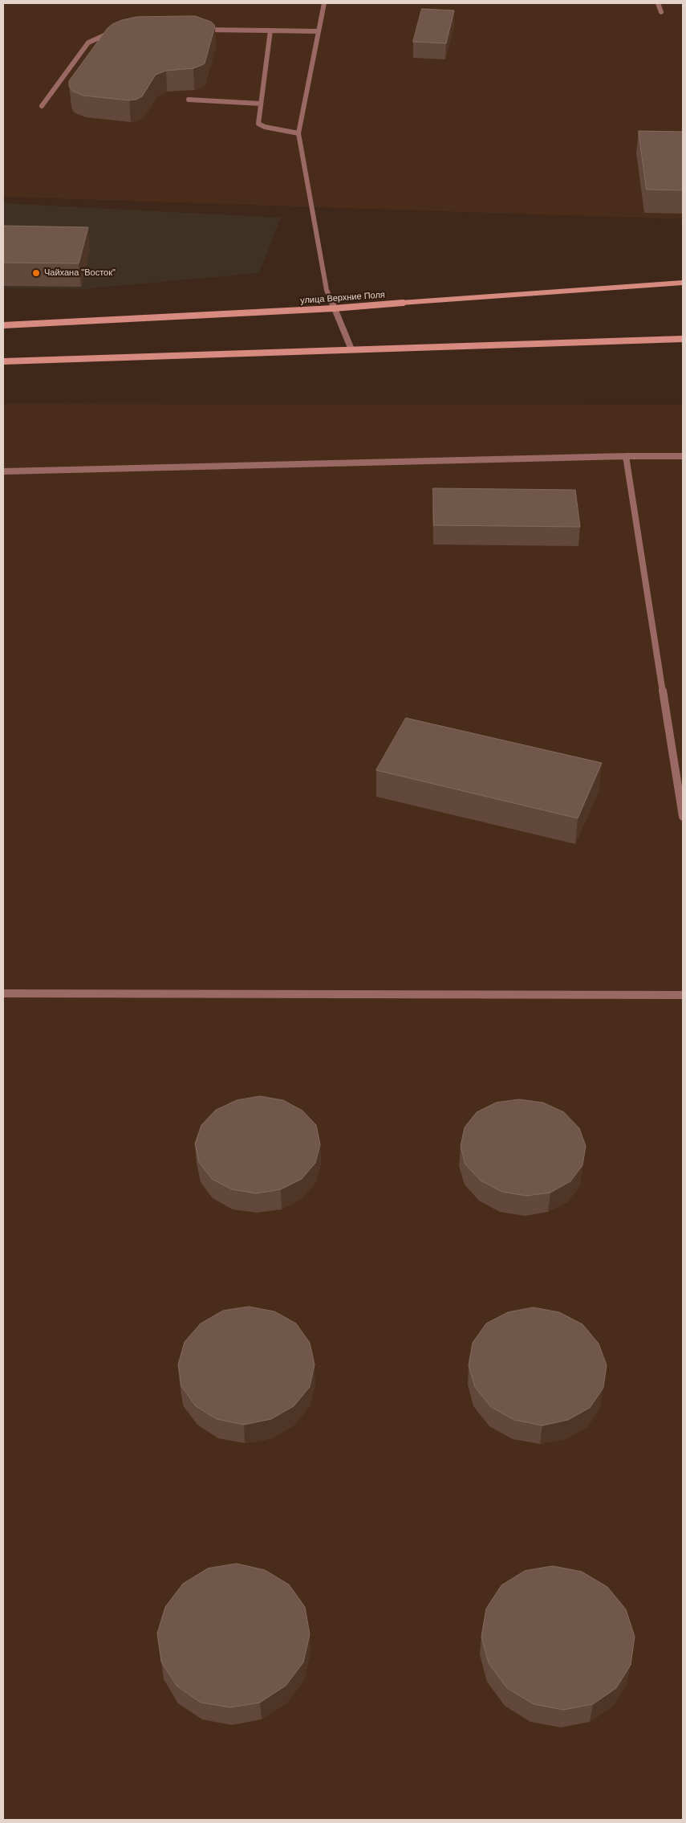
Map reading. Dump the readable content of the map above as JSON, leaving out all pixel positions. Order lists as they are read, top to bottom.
{
  "streets": {
    "main road": ["улица Верхние Поля"]
  },
  "places": ["Чайхана \"Восток\""]
}
